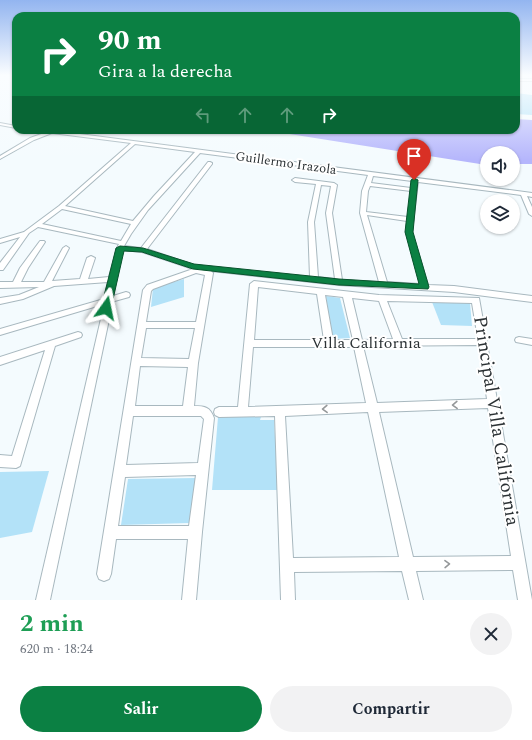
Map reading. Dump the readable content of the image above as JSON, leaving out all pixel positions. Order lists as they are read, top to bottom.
{
  "streets": {
    "street": ["Guillermo Irazola", "Villa California", "Principal Villa California"]
  },
  "crossings": [
    ["Villa California", "Principal Villa California"]
  ],
  "page": {
    "turn": ["90 m", "Gira a la derecha"],
    "heading": ["2 min", "620 m · 18:24"],
    "buttons": ["Salir", "Compartir"]
  }
}
